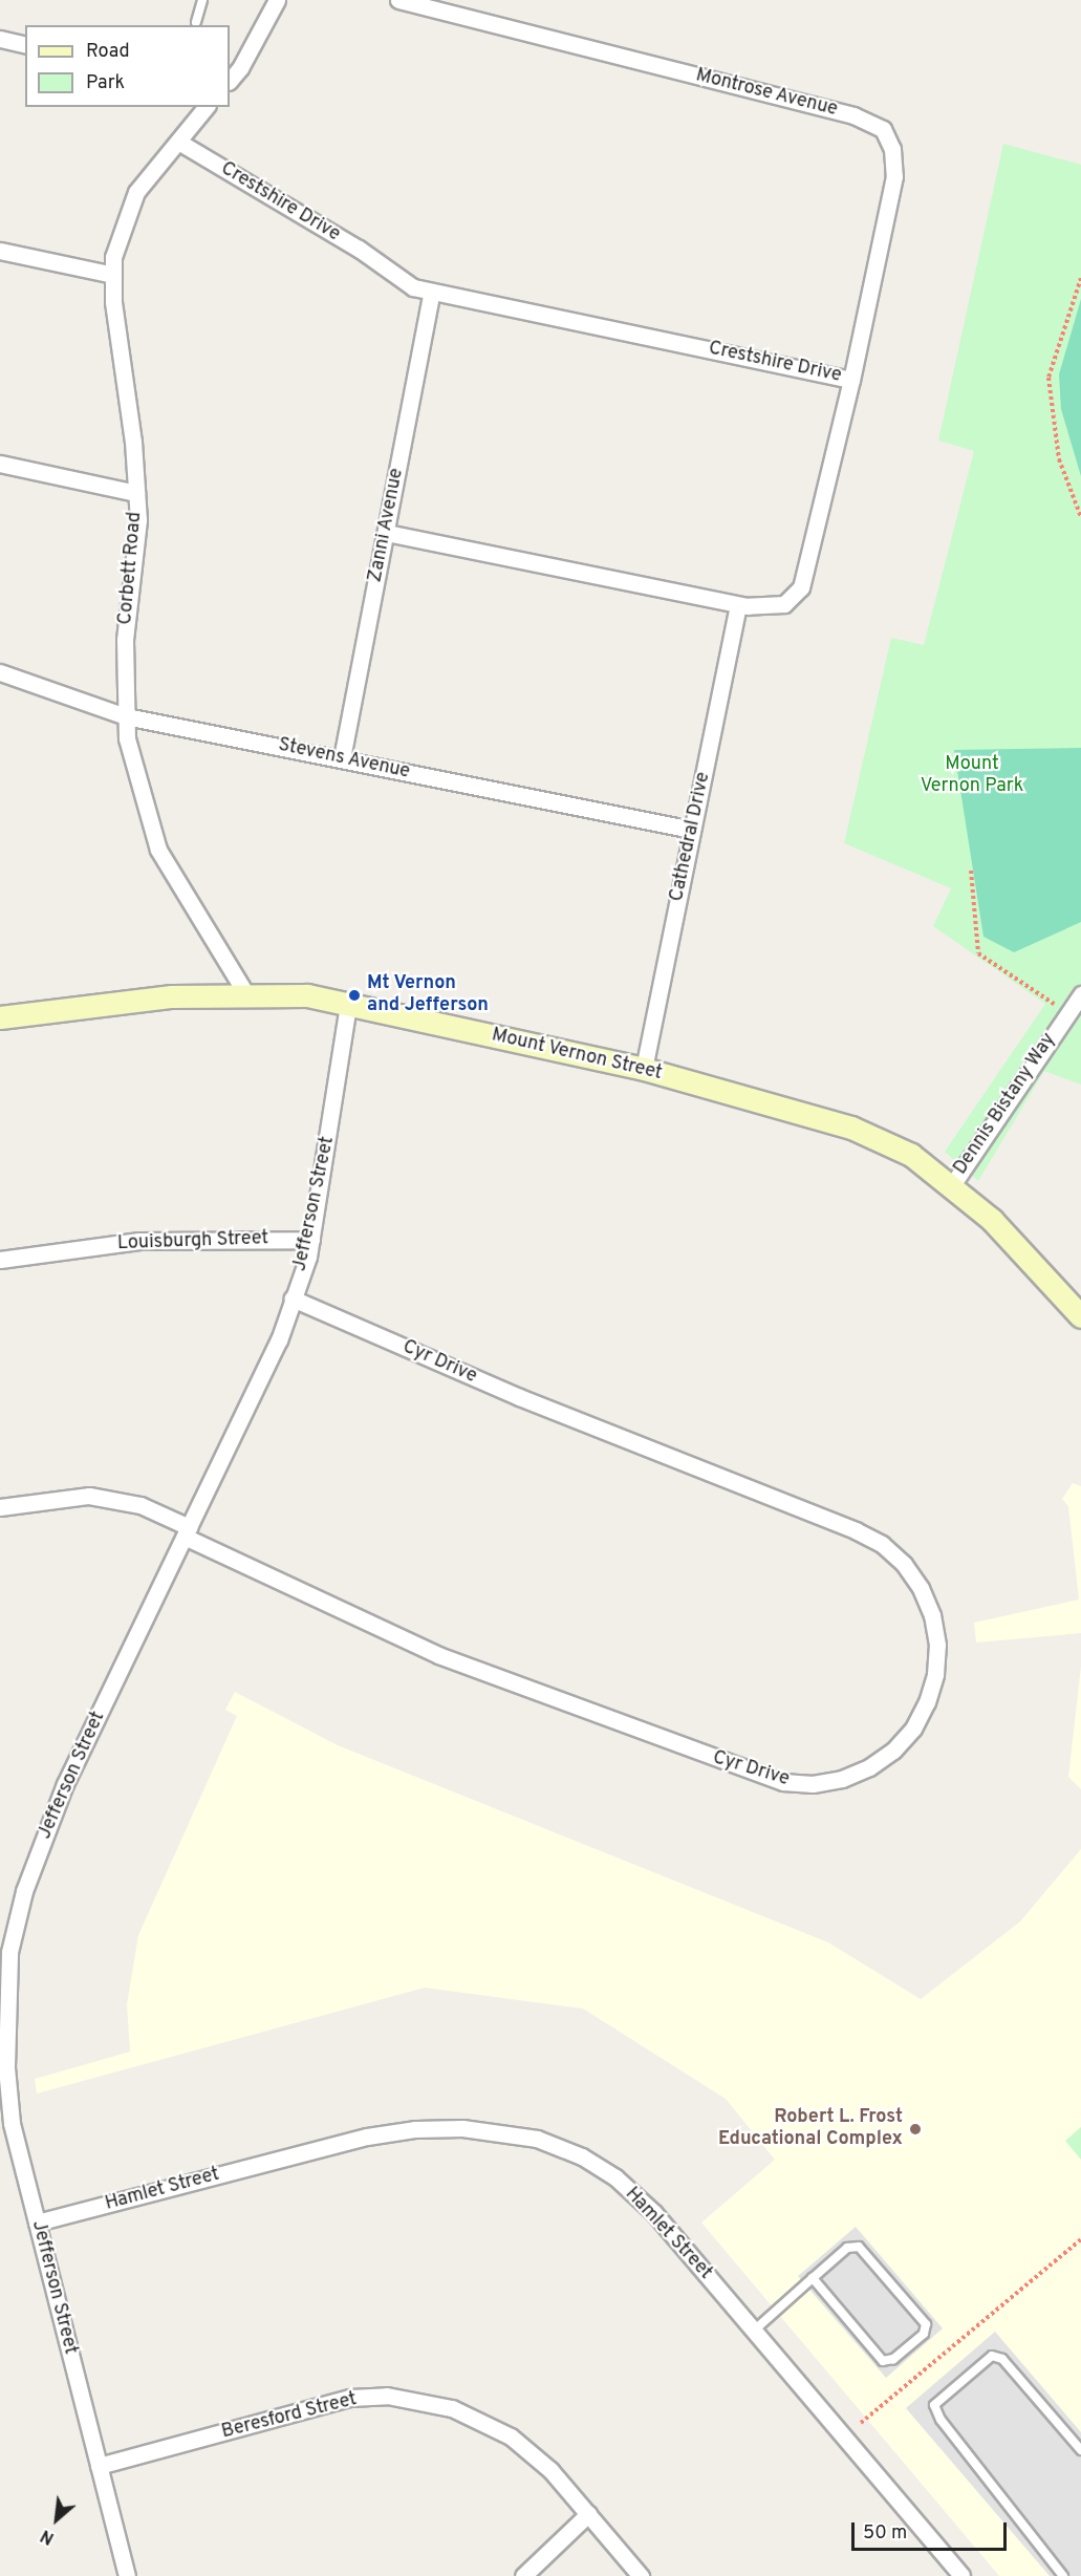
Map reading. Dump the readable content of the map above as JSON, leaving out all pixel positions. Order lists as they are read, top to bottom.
{
  "streets": {
    "main road": ["Mount Vernon Street"],
    "street": [
      "Montrose Avenue",
      "Crestshire Drive",
      "Zanni Avenue",
      "Corbett Road",
      "Stevens Avenue",
      "Cathedral Drive",
      "Dennis Bistany Way",
      "Jefferson Street",
      "Louisburgh Street",
      "Cyr Drive",
      "Hamlet Street",
      "Beresford Street"
    ]
  },
  "crossings": [
    ["Montrose Avenue", "Crestshire Drive"],
    ["Crestshire Drive", "Zanni Avenue"],
    ["Crestshire Drive", "Corbett Road"],
    ["Crestshire Drive", "Cathedral Drive"],
    ["Zanni Avenue", "Stevens Avenue"],
    ["Corbett Road", "Stevens Avenue"],
    ["Corbett Road", "Mount Vernon Street"],
    ["Stevens Avenue", "Cathedral Drive"],
    ["Cathedral Drive", "Mount Vernon Street"],
    ["Mount Vernon Street", "Dennis Bistany Way"],
    ["Mount Vernon Street", "Jefferson Street"],
    ["Jefferson Street", "Louisburgh Street"],
    ["Jefferson Street", "Cyr Drive"],
    ["Jefferson Street", "Hamlet Street"],
    ["Jefferson Street", "Beresford Street"]
  ],
  "parks": ["Mount Vernon Park"],
  "places": ["Mt Vernon and Jefferson", "Robert L. Frost Educational Complex"],
  "legend": ["Road", "Park"],
  "scale_bar": "50 m",
  "north": "bottom left"
}
